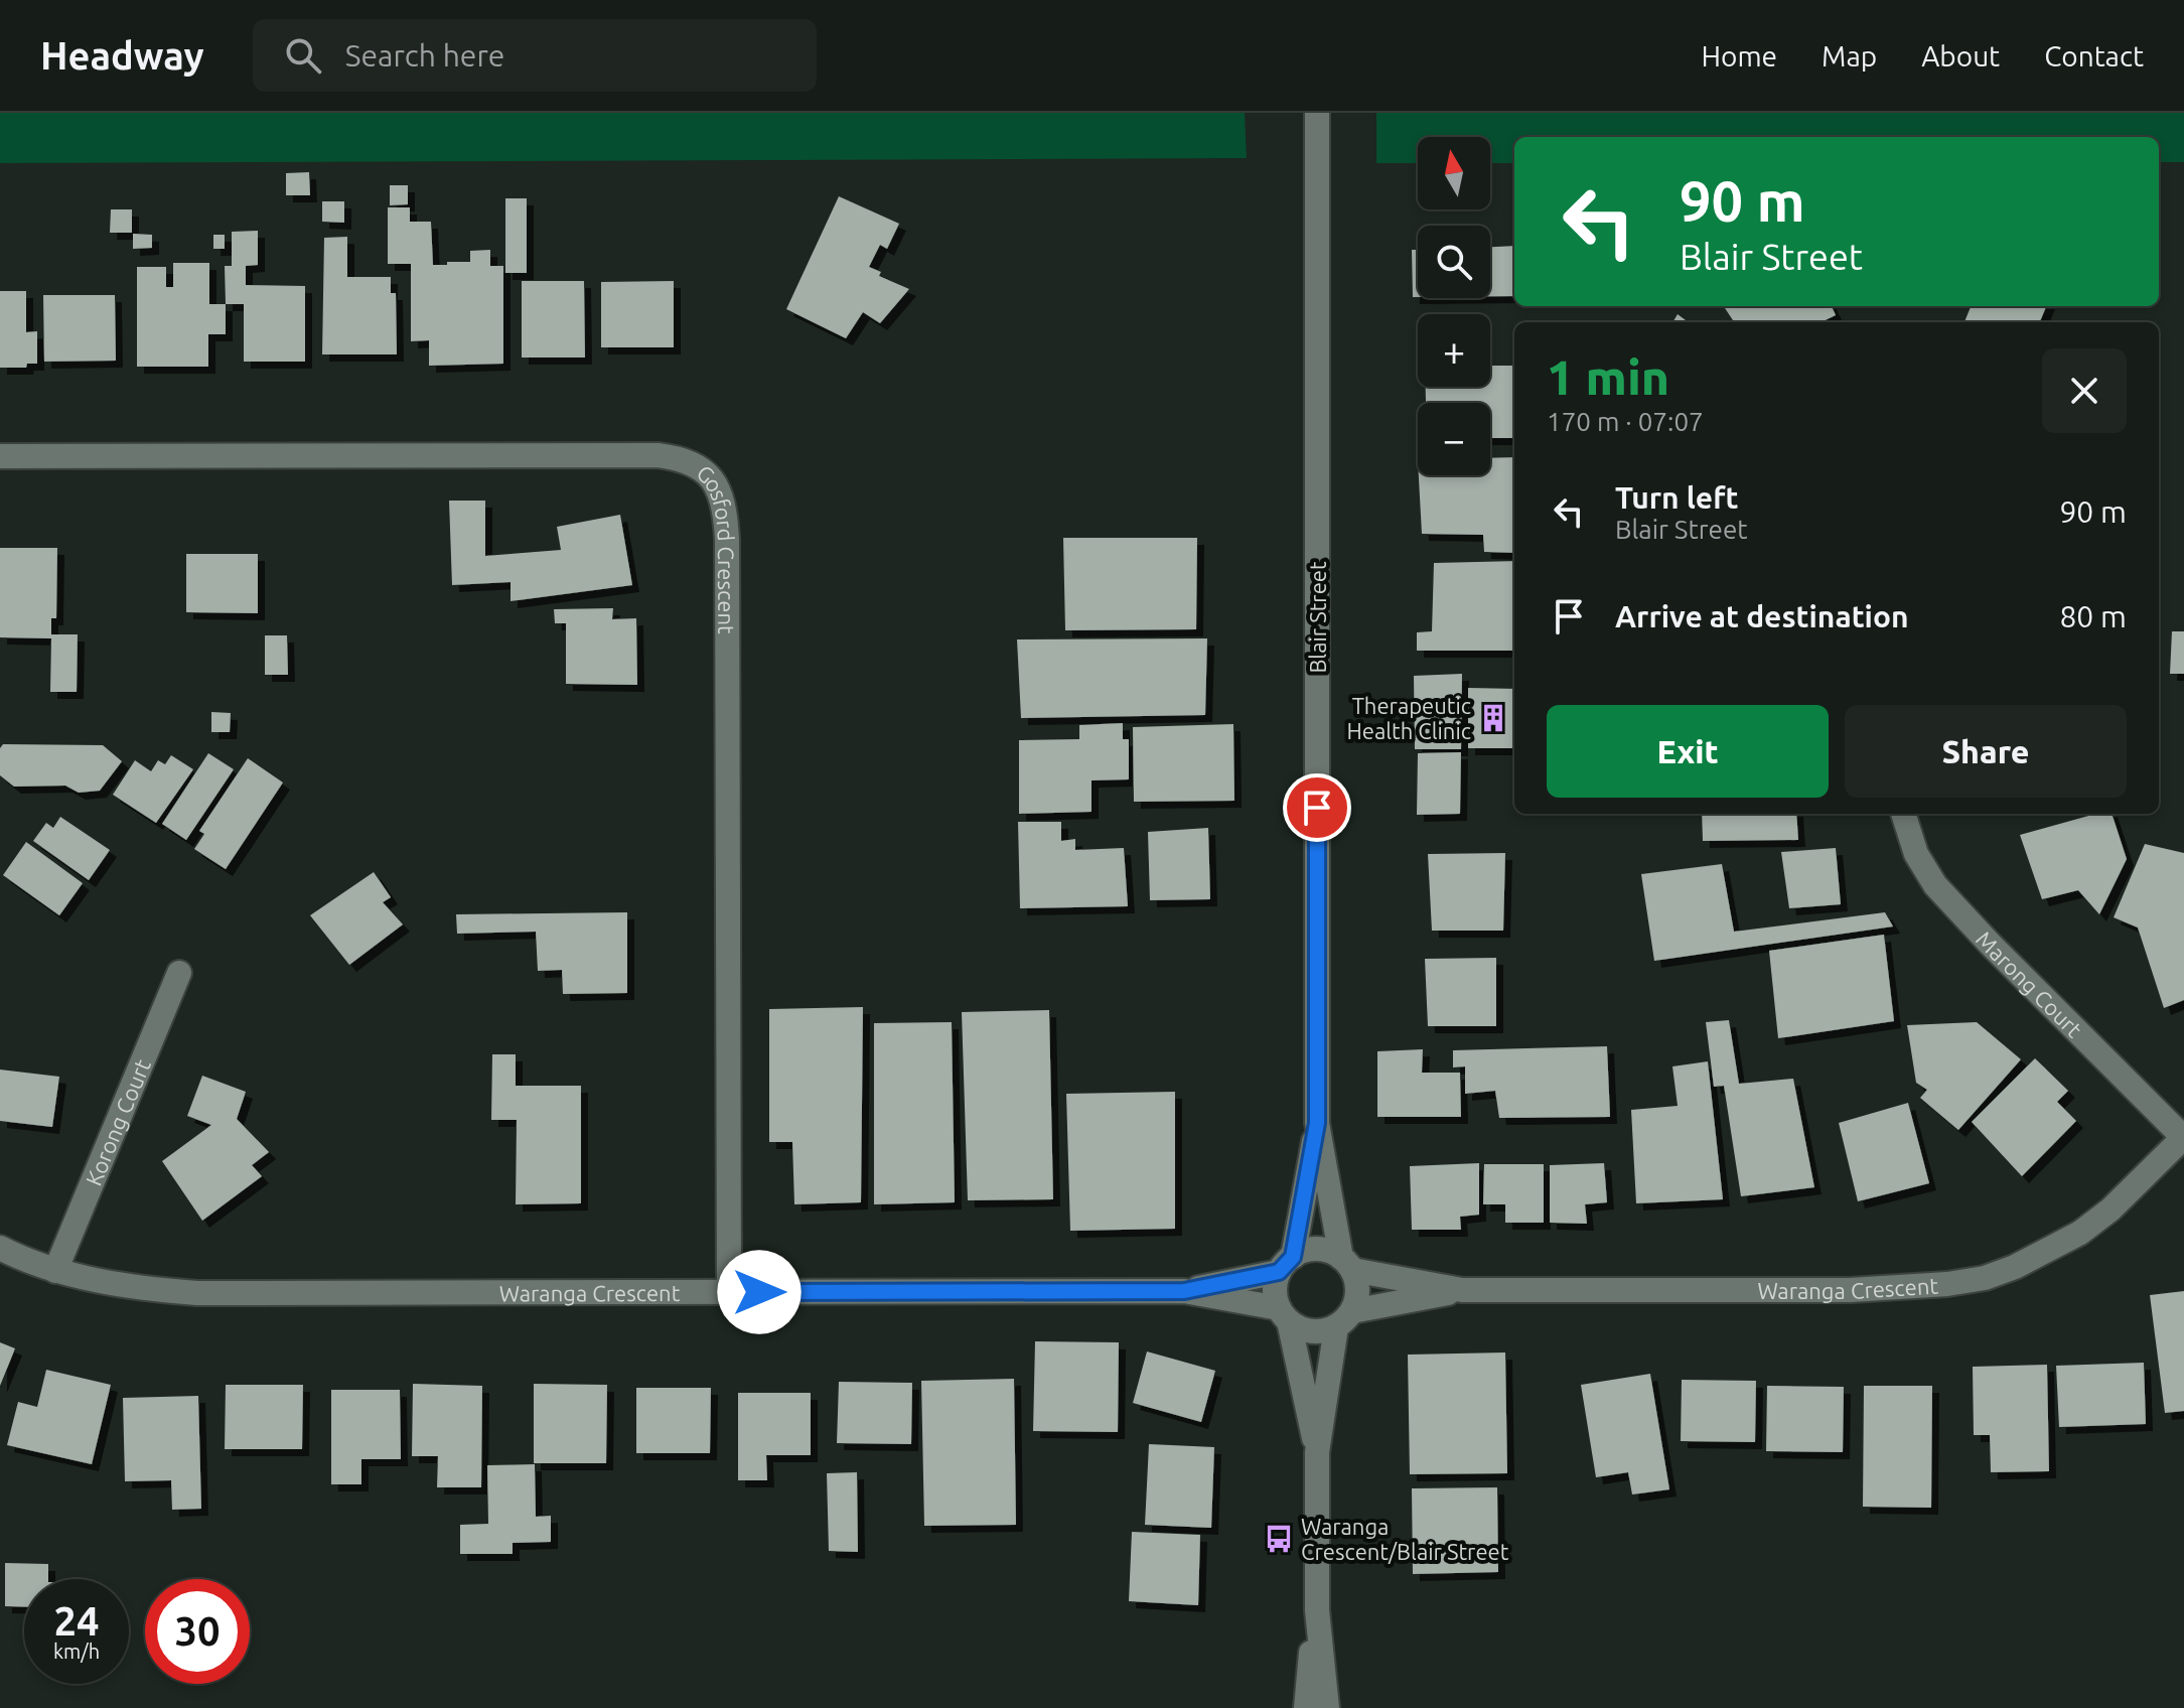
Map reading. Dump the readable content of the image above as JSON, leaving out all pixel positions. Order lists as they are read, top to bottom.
{
  "streets": {
    "street": [
      "Gosford Crescent",
      "Blair Street",
      "Marong Court",
      "Korong Court",
      "Waranga Crescent"
    ]
  },
  "crossings": [
    ["Gosford Crescent", "Waranga Crescent"],
    ["Blair Street", "Waranga Crescent"],
    ["Marong Court", "Waranga Crescent"],
    ["Korong Court", "Waranga Crescent"]
  ],
  "places": {
    "building": ["Therapeutic Health Clinic"],
    "bus stop": ["Waranga Crescent/Blair Street"]
  },
  "north": "top",
  "page": {
    "header": "Headway",
    "search": "Search here",
    "nav": [
      "Home",
      "Map",
      "About",
      "Contact"
    ],
    "map_buttons": ["+", "−"],
    "turn": ["90 m", "Blair Street"],
    "heading": ["1 min", "170 m · 07:07"],
    "list": [
      {
        "name": "Turn left",
        "note": "Blair Street",
        "value": "90 m"
      },
      {
        "name": "Arrive at destination",
        "value": "80 m"
      }
    ],
    "buttons": ["Exit", "Share"],
    "speed": "24 km/h",
    "limit": "30"
  }
}
